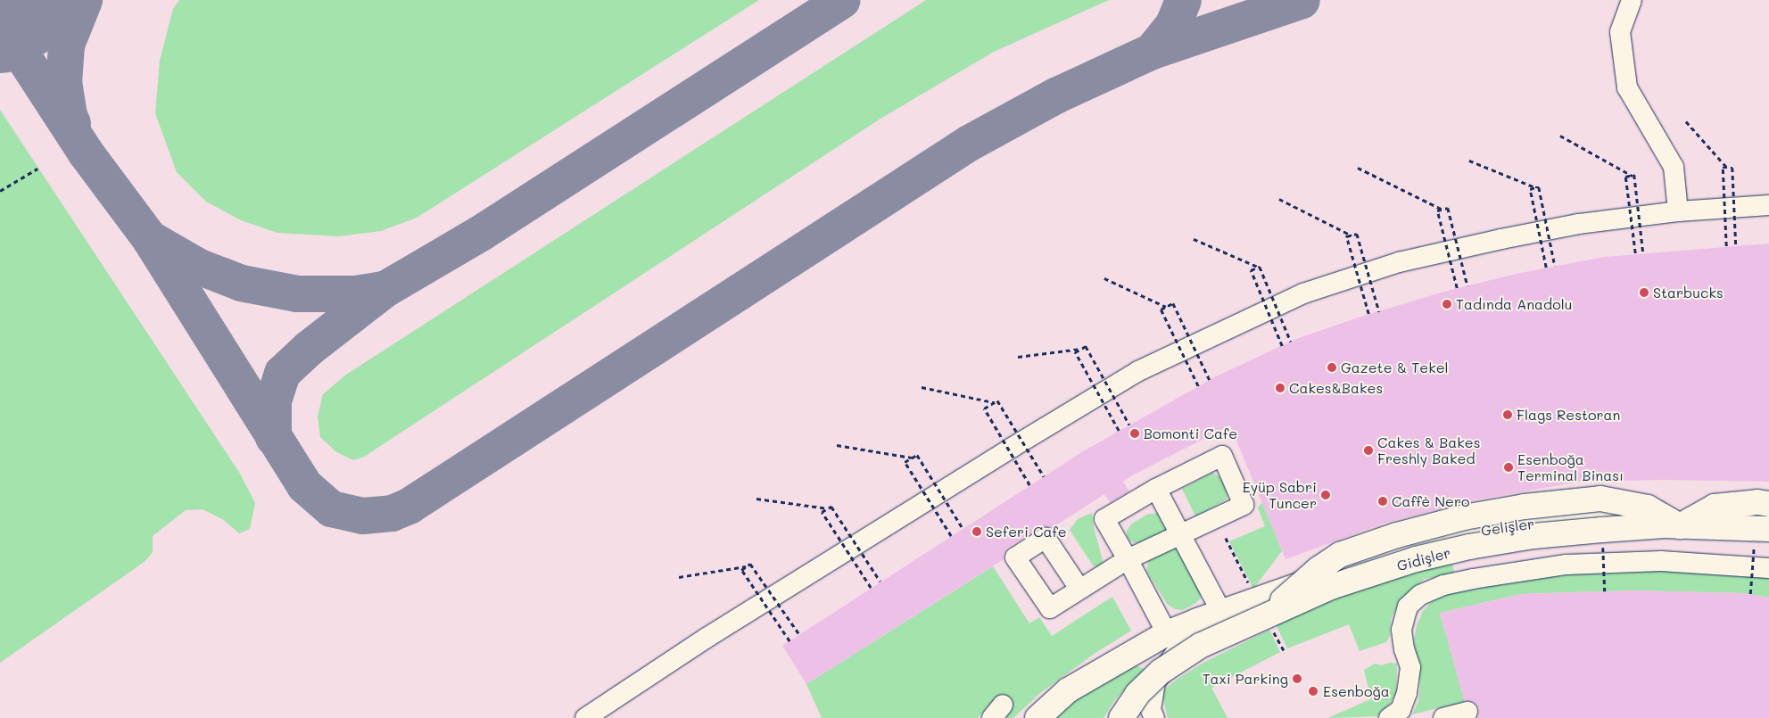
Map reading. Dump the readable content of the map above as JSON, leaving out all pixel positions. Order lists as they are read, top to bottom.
{
  "streets": {
    "highway": ["Gelişler"]
  },
  "places": [
    "Starbucks",
    "Tadında Anadolu",
    "Gazete & Tekel",
    "Cakes&Bakes",
    "Flags Restoran",
    "Bomonti Cafe",
    "Cakes & Bakes Freshly Baked",
    "Esenboğa Terminal Binası",
    "Eyüp Sabri Tuncer",
    "Caffè Nero",
    "Seferi Cafe",
    "Taxi Parking",
    "Esenboğa"
  ]
}
